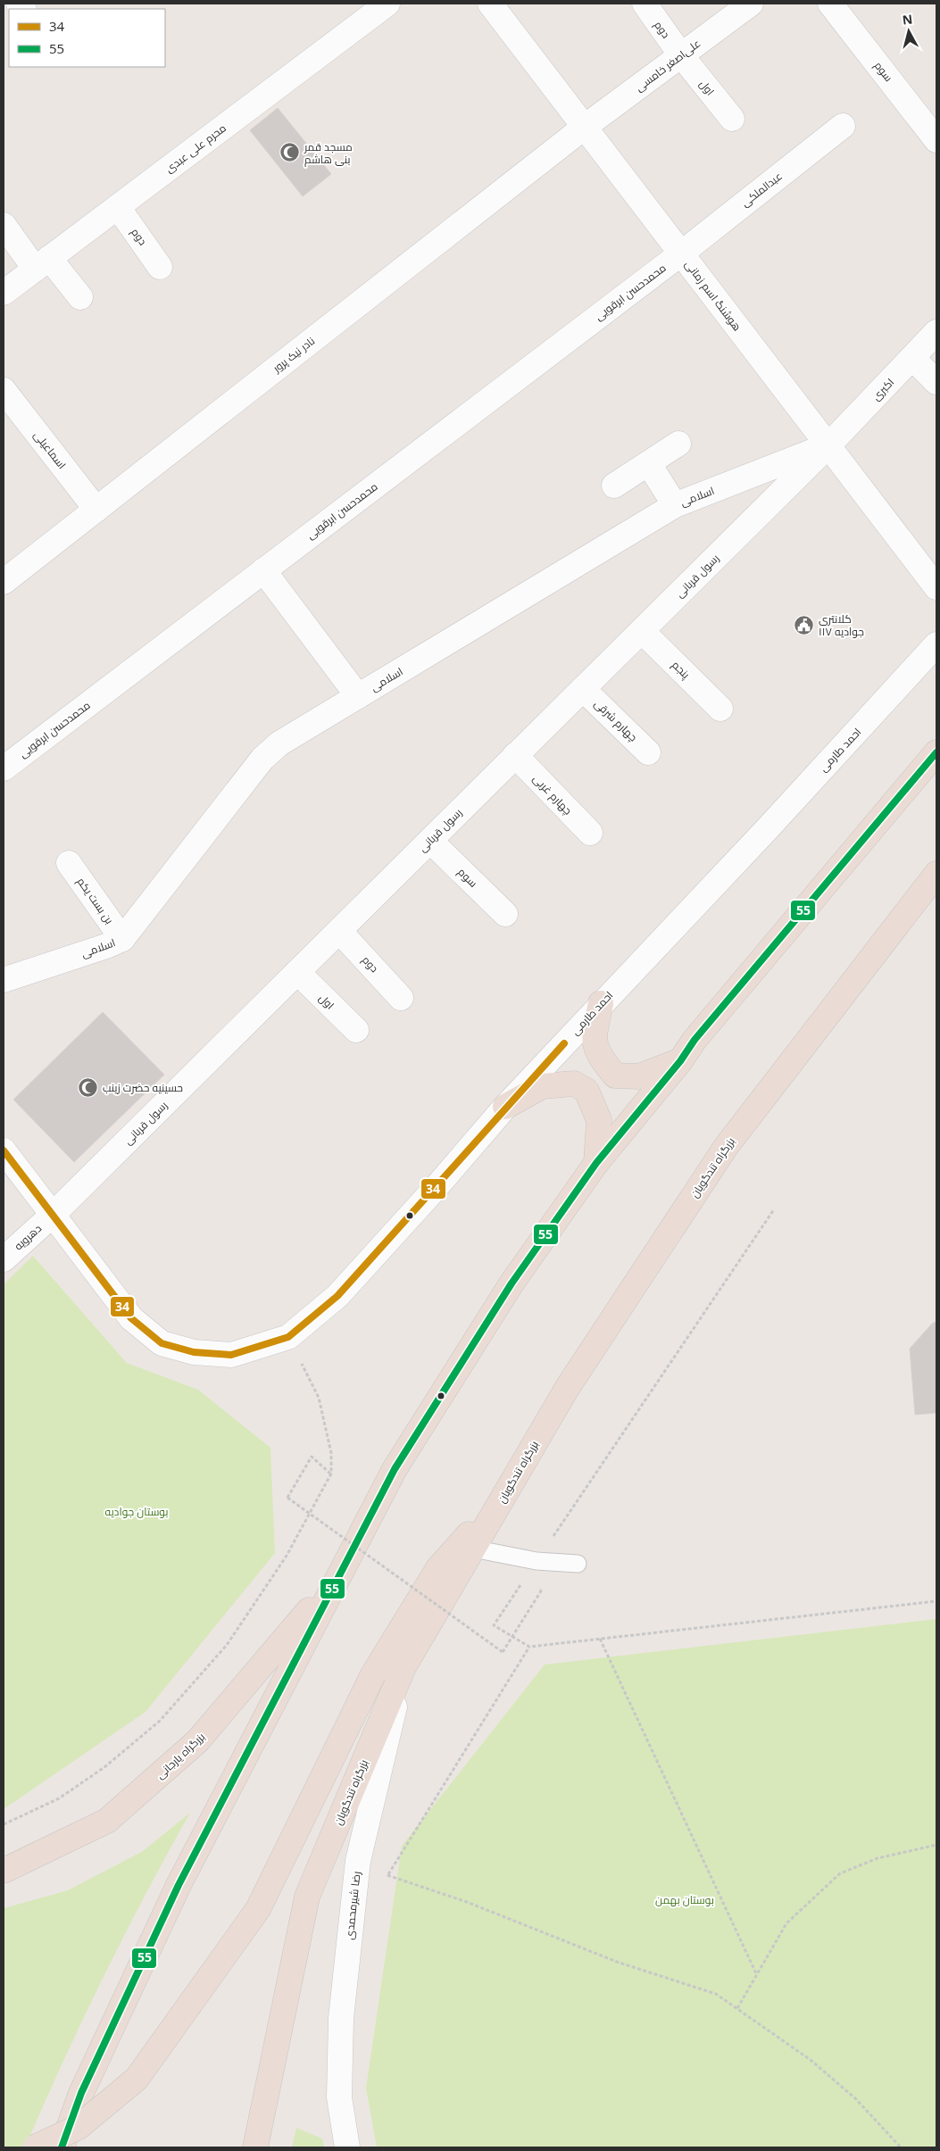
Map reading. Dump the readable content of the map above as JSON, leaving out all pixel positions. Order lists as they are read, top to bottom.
{
  "streets": {
    "highway": ["بزرگراه تندگویان", "بزرگراه یارجانی"],
    "street": [
      "دوم",
      "علی‌اصغر خامسی",
      "سوم",
      "اول",
      "محرم علی عبدی",
      "عبدالملکی",
      "محمدحسن ابرقویی",
      "هوشنگ اسم زمانی",
      "نادر نیک پرور",
      "اکبری",
      "اسماعیلی",
      "اسلامی",
      "رسول قربانی",
      "پنجم",
      "چهارم شرقی",
      "احمد طارمی",
      "چهارم غربی",
      "بن بست یکم",
      "دهرویه",
      "رضا شیرمحمدی"
    ]
  },
  "crossings": [
    ["دوم", "علی‌اصغر خامسی"],
    ["دوم", "اول"],
    ["دوم", "محرم علی عبدی"],
    ["دوم", "رسول قربانی"],
    ["علی‌اصغر خامسی", "اول"],
    ["علی‌اصغر خامسی", "هوشنگ اسم زمانی"],
    ["علی‌اصغر خامسی", "نادر نیک پرور"],
    ["سوم", "رسول قربانی"],
    ["اول", "رسول قربانی"],
    ["عبدالملکی", "محمدحسن ابرقویی"],
    ["عبدالملکی", "هوشنگ اسم زمانی"],
    ["محمدحسن ابرقویی", "هوشنگ اسم زمانی"],
    ["هوشنگ اسم زمانی", "نادر نیک پرور"],
    ["هوشنگ اسم زمانی", "اکبری"],
    ["هوشنگ اسم زمانی", "اسلامی"],
    ["هوشنگ اسم زمانی", "رسول قربانی"],
    ["نادر نیک پرور", "اسماعیلی"],
    ["اکبری", "اسلامی"],
    ["اکبری", "رسول قربانی"],
    ["اسلامی", "رسول قربانی"],
    ["اسلامی", "بن بست یکم"],
    ["رسول قربانی", "پنجم"],
    ["رسول قربانی", "چهارم شرقی"],
    ["رسول قربانی", "احمد طارمی"],
    ["رسول قربانی", "چهارم غربی"],
    ["رسول قربانی", "دهرویه"],
    ["احمد طارمی", "دهرویه"],
    ["بزرگراه تندگویان", "رضا شیرمحمدی"]
  ],
  "parks": ["بوستان جوادیه", "بوستان بهمن"],
  "places": {
    "mosque": ["مسجد قمر بنی هاشم", "حسینیه حضرت زینب"],
    "public building": ["کلانتری ۱۱۷ جوادیه"]
  },
  "lines": ["transit line 55", "transit line 34"],
  "legend": ["34", "55"],
  "north": "top"
}
